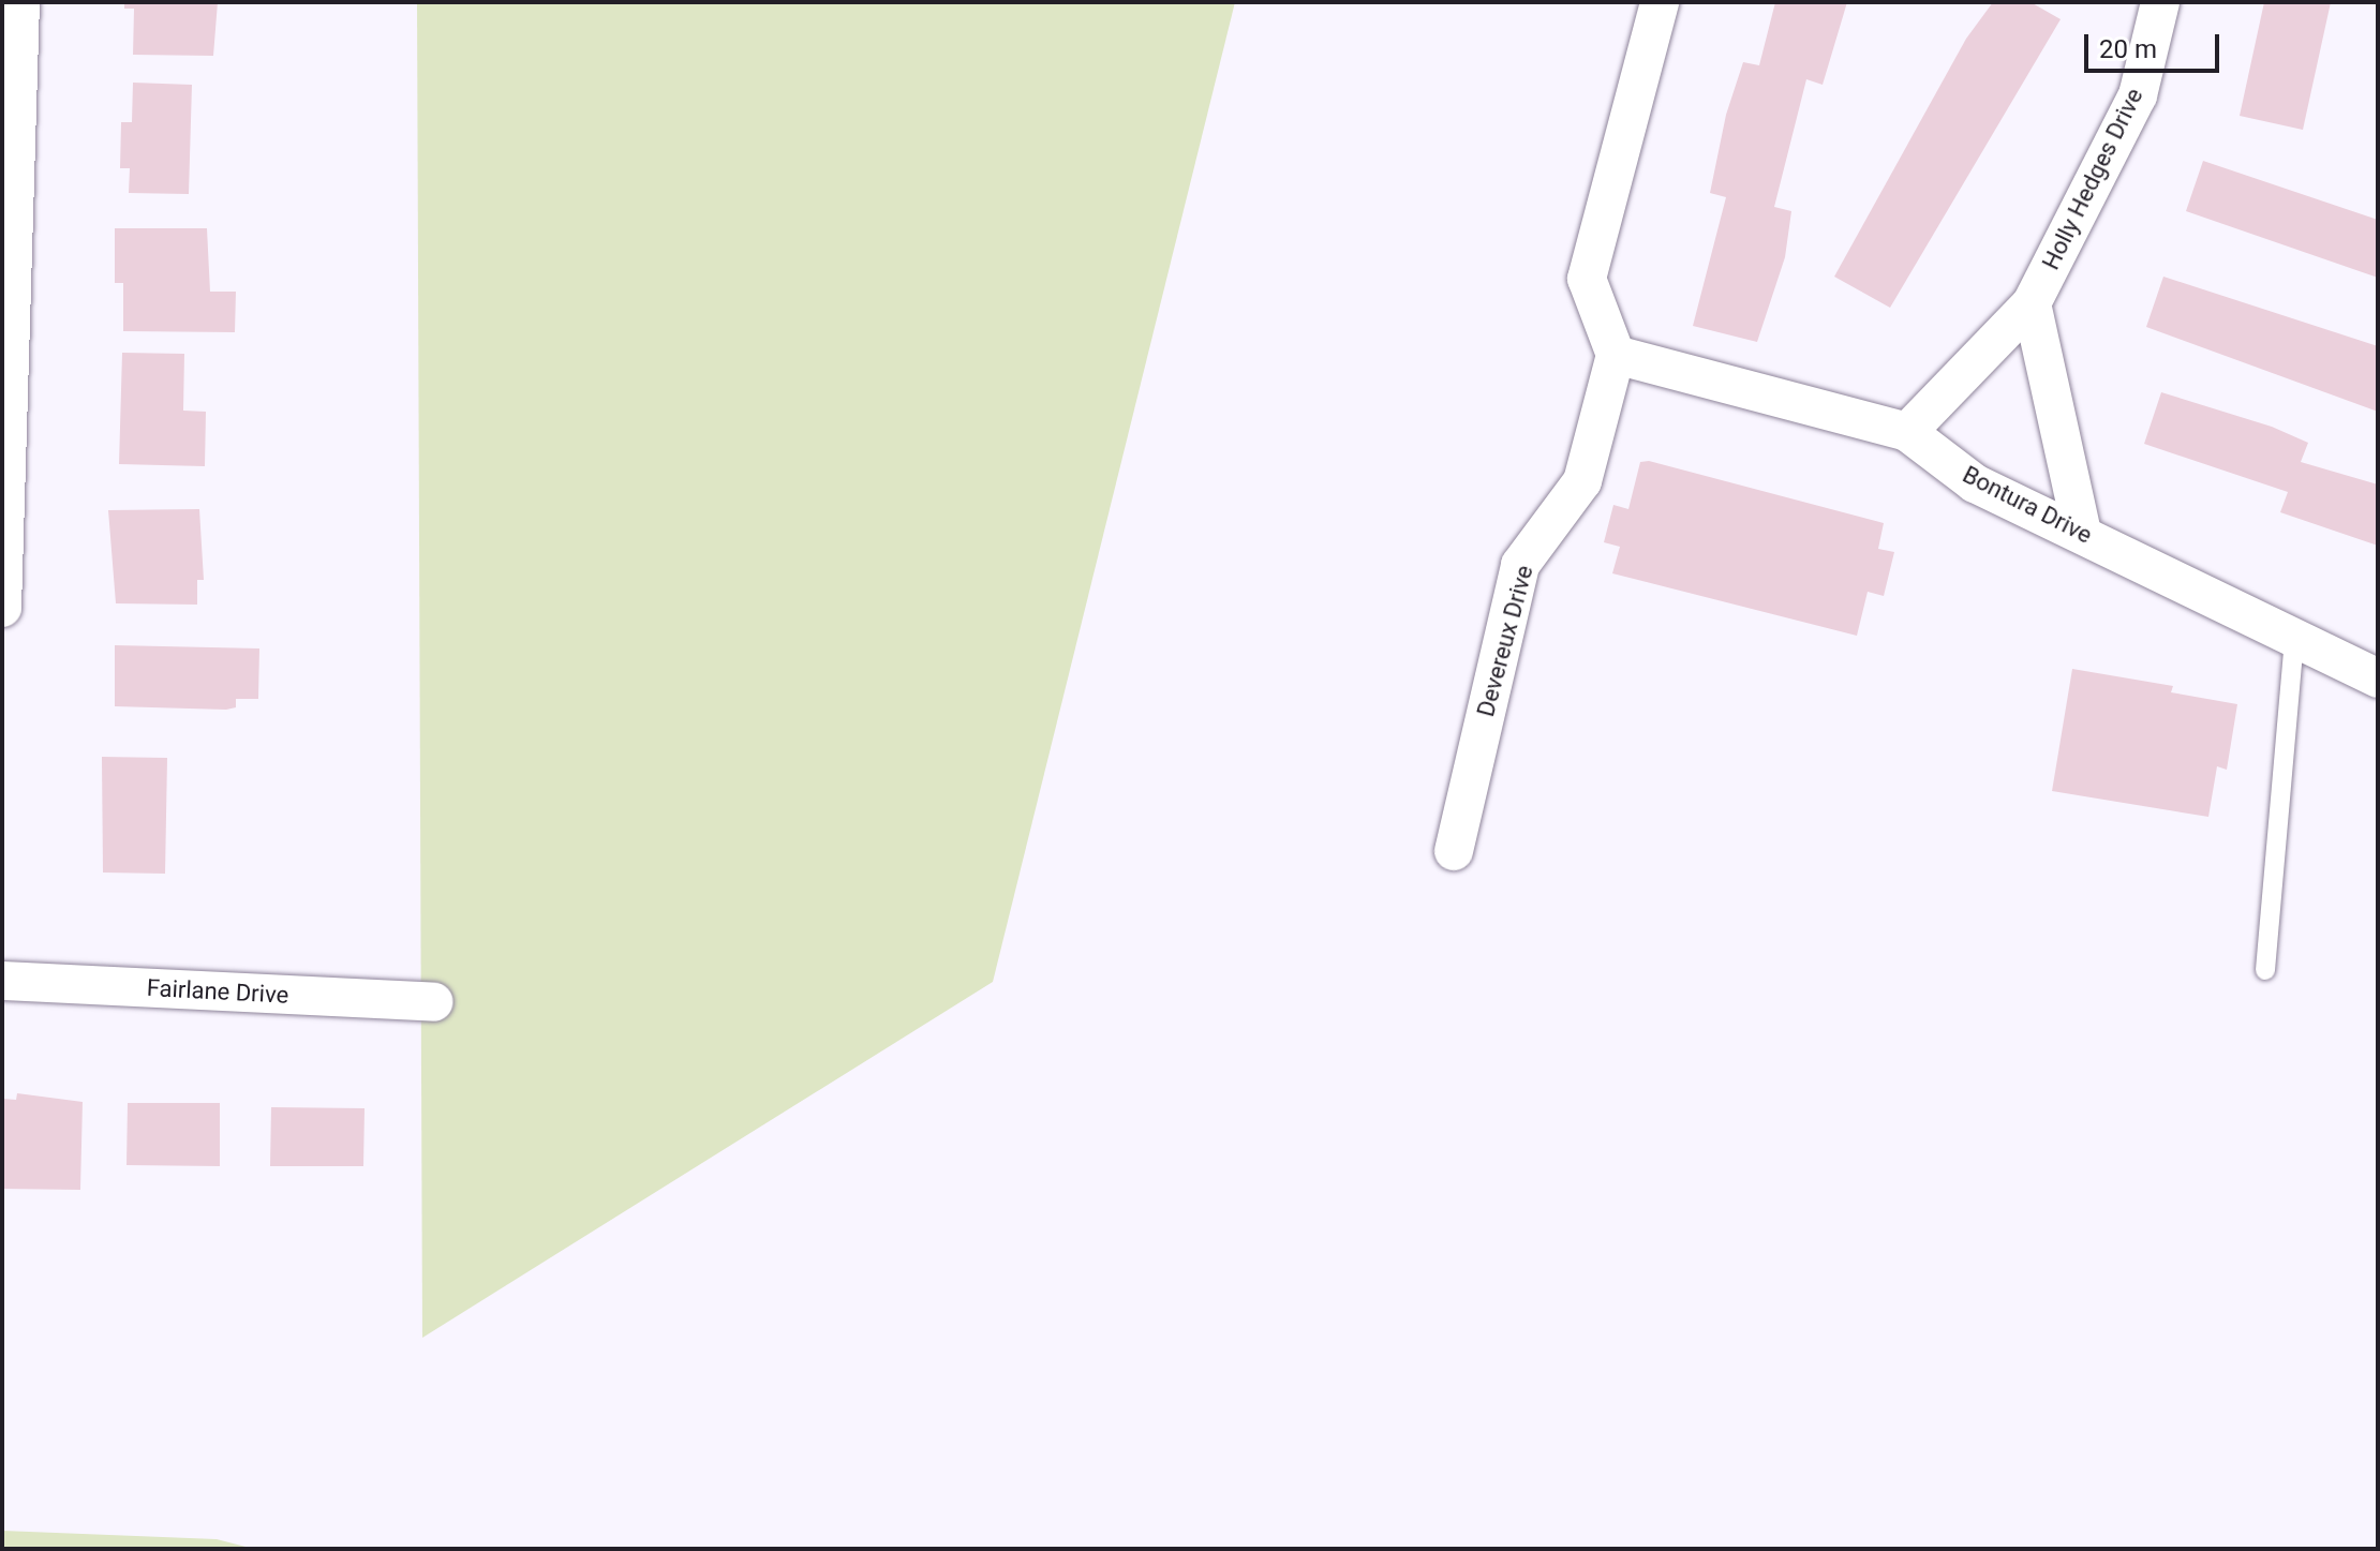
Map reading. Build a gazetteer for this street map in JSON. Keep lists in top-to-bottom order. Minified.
{"streets":{"street":["Holly Hedges Drive","Bontura Drive","Devereux Drive","Fairlane Drive"]},"crossings":[["Holly Hedges Drive","Bontura Drive"],["Bontura Drive","Devereux Drive"]],"scale_bar":"20 m"}
